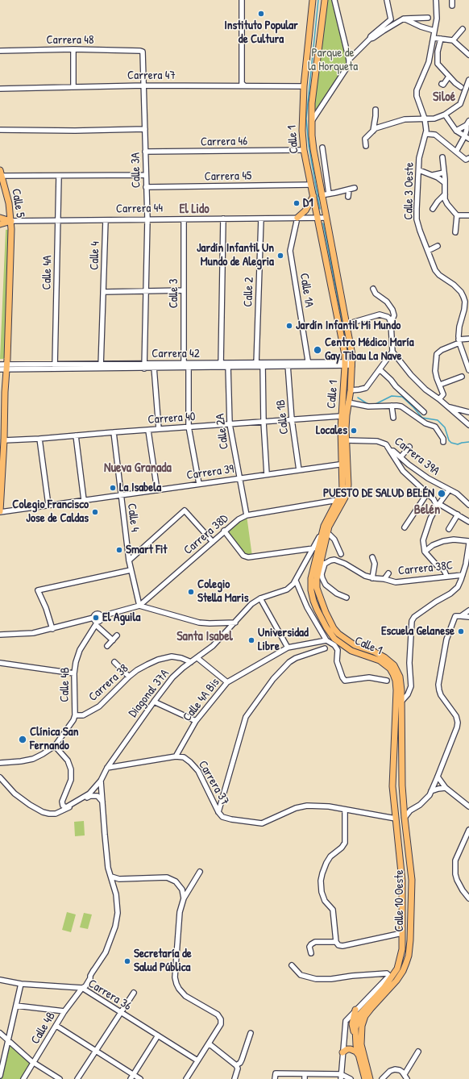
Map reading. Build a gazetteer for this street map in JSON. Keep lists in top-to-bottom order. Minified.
{"streets":{"main road":["Calle 1","Calle 5","Carrera 44","Calle 10 Oeste"],"street":["Carrera 48","Carrera 47","Carrera 46","Calle 3A","Carrera 45","Calle 3 Oeste","Calle 4","Calle 4A","Calle 1A","Calle 2","Calle 3","Carrera 42","Calle 1B","Carrera 40","Calle 2A","Carrera 39A","Carrera 39","Carrera 38D","Carrera 38C","Carrera 38","Calle 4B","Diagonal 37A","Calle 4A Bis","Carrera 37","Carrera 36"]},"crossings":[["Carrera 48","Calle 3A"],["Carrera 47","Calle 1"],["Carrera 47","Calle 3A"],["Calle 1","Carrera 46"],["Calle 1","Carrera 45"],["Calle 1","Carrera 44"],["Calle 1","Carrera 42"],["Calle 1","Carrera 40"],["Calle 1","Carrera 39A"],["Calle 1","Carrera 39"],["Calle 1","Carrera 38D"],["Calle 1","Carrera 38C"],["Calle 1","Diagonal 37A"],["Calle 1","Calle 10 Oeste"],["Carrera 46","Calle 3A"],["Calle 3A","Carrera 45"],["Calle 3A","Carrera 44"],["Calle 3A","Carrera 42"],["Calle 5","Carrera 44"],["Calle 5","Carrera 42"],["Calle 5","Carrera 40"],["Calle 5","Carrera 39"],["Carrera 44","Calle 4"],["Carrera 44","Calle 4A"],["Carrera 44","Calle 1A"],["Carrera 44","Calle 2"],["Carrera 44","Calle 3"],["Calle 4","Carrera 42"],["Calle 4","Carrera 40"],["Calle 4","Carrera 39"],["Calle 4","Carrera 38D"],["Calle 4A","Carrera 42"],["Calle 1A","Carrera 42"],["Calle 2","Carrera 42"],["Calle 3","Carrera 42"],["Calle 3","Carrera 40"],["Calle 3","Carrera 39"],["Carrera 42","Calle 1B"],["Carrera 42","Calle 2A"],["Calle 1B","Carrera 40"],["Calle 1B","Carrera 39"],["Carrera 40","Calle 2A"],["Calle 2A","Carrera 39"],["Calle 2A","Carrera 38D"],["Carrera 38D","Calle 4B"],["Carrera 38","Calle 4B"],["Carrera 38","Diagonal 37A"],["Calle 4B","Diagonal 37A"],["Calle 4B","Carrera 36"],["Calle 4A Bis","Carrera 37"],["Carrera 37","Calle 10 Oeste"]],"districts":["Siloé","El Lido","Nueva Granada","Belén","Santa Isabel"],"parks":["Parque de la Horqueta"],"places":["Instituto Popular de Cultura","D1","Jardín Infantil Un Mundo de Alegria","Jardín Infantil Mi Mundo","Centro Médico María Gay Tibau La Nave","Locales","La Isabela","PUESTO DE SALUD BELÉN","Colegio Francisco Jose de Caldas","Smart Fit","Colegio Stella Maris","El Aguila","Escuela Gelanese","Universidad Libre","Clínica San Fernando","Secretaría de Salud Pública"]}
